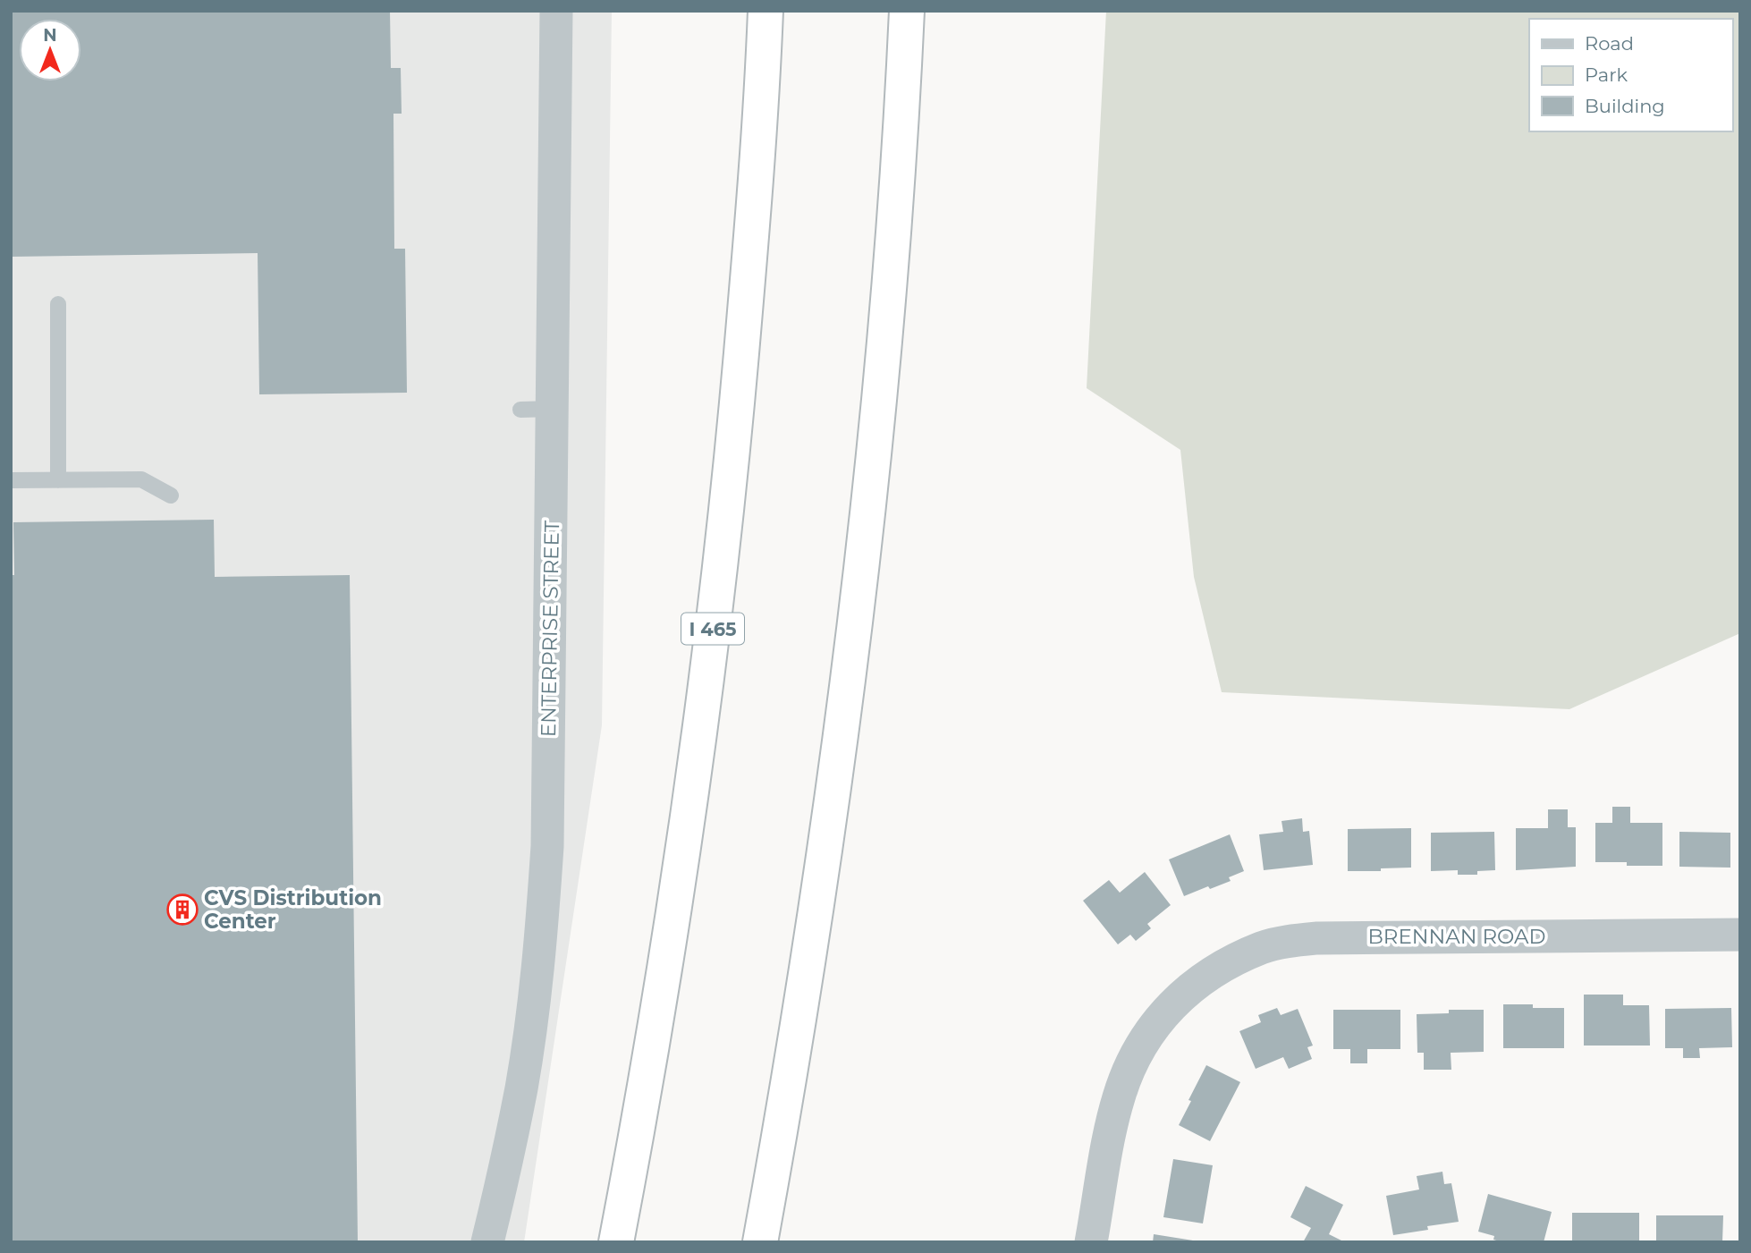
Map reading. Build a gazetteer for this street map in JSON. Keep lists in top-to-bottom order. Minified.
{"streets":{"highway":["I 465"],"street":["ENTERPRISE STREET","BRENNAN ROAD"]},"places":{"building":["CVS Distribution Center"]},"legend":["Road","Park","Building"],"north":"top"}
